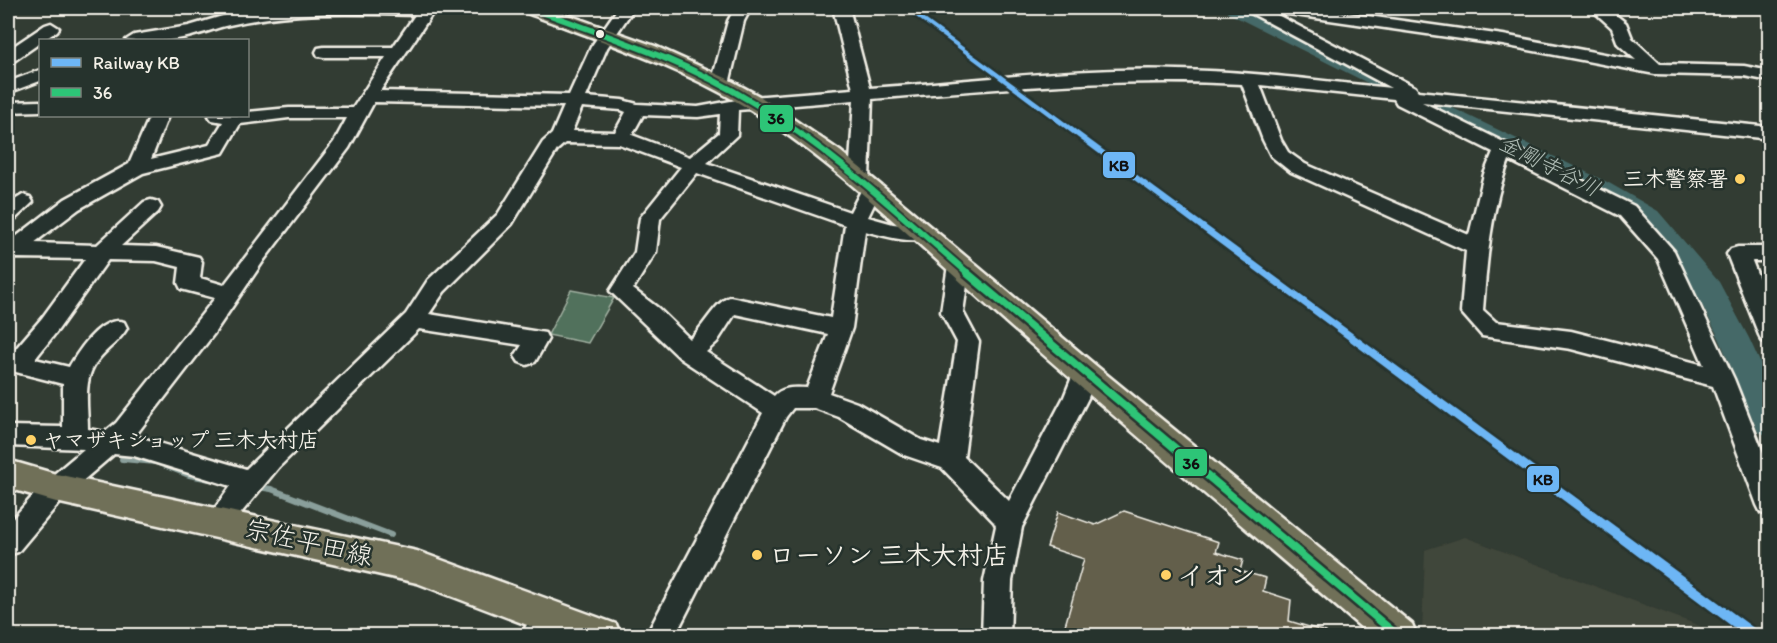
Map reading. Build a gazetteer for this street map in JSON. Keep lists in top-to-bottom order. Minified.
{"streets":{"main road":["宗佐平田線"]},"water":["金剛寺谷川"],"places":["三木警察署","ヤマザキショップ 三木大村店","ローソン 三木大村店","イオン"],"lines":["rail line KB","transit line 36"],"legend":["Railway KB","36"]}
